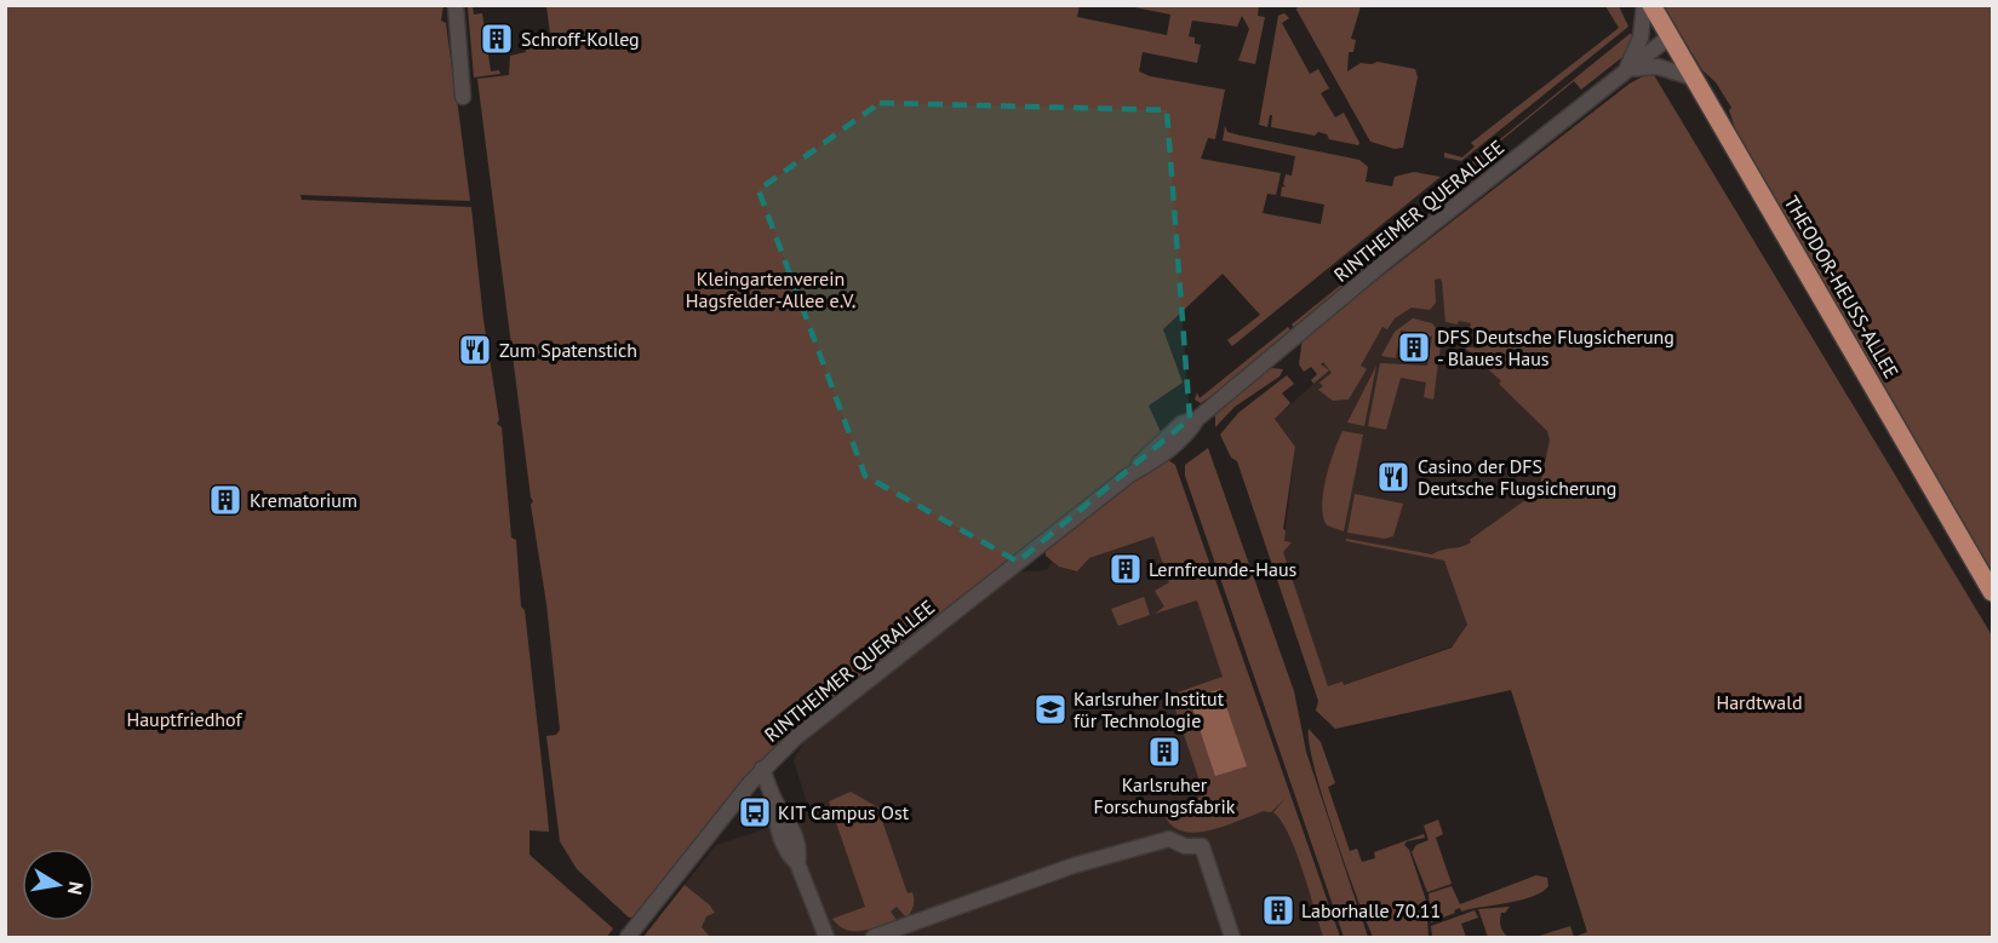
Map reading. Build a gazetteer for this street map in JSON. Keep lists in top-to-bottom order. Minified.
{"streets":{"main road":["THEODOR-HEUSS-ALLEE"],"street":["RINTHEIMER QUERALLEE"]},"crossings":[["RINTHEIMER QUERALLEE","THEODOR-HEUSS-ALLEE"]],"parks":["Kleingartenverein Hagsfelder-Allee e.V.","Hardtwald","Hauptfriedhof"],"places":{"building":["Schroff-Kolleg","DFS Deutsche Flugsicherung - Blaues Haus","Krematorium","Lernfreunde-Haus","Karlsruher Forschungsfabrik","Laborhalle 70.11"],"restaurant":["Zum Spatenstich","Casino der DFS Deutsche Flugsicherung"],"school or university":["Karlsruher Institut für Technologie"],"bus stop":["KIT Campus Ost"]},"north":"right"}
